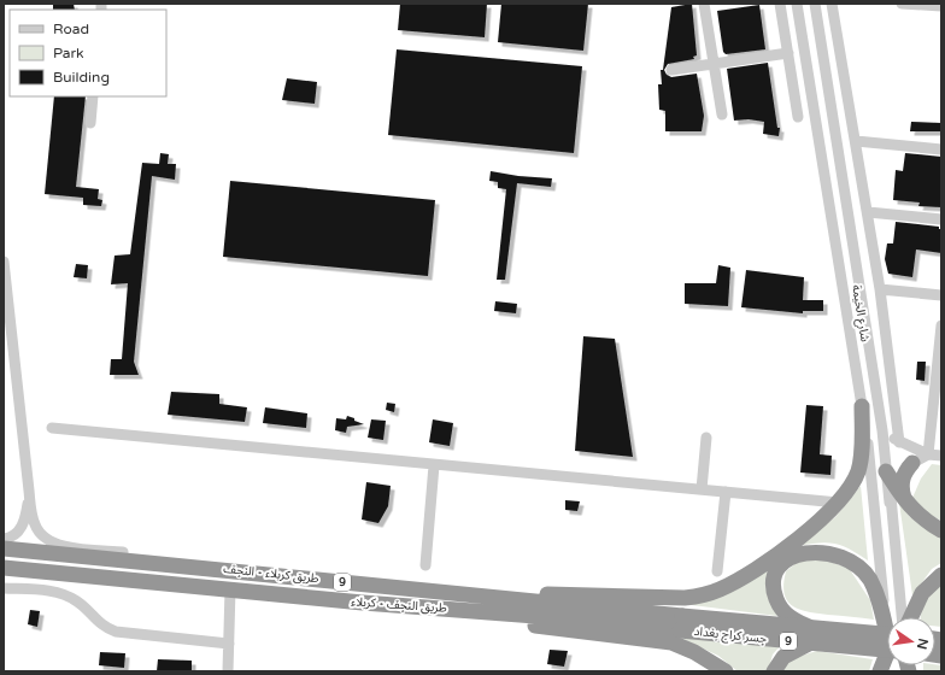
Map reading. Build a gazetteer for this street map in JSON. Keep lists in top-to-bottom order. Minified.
{"streets":{"highway":["طريق کربلاء - النجف","9","طريق النجف - کربلاء","جسر كراج بغداد"],"street":["شارع الخيمة"]},"crossings":[["طريق کربلاء - النجف","9"],["طريق کربلاء - النجف","طريق النجف - کربلاء"],["طريق کربلاء - النجف","جسر كراج بغداد"],["9","طريق النجف - کربلاء"],["9","جسر كراج بغداد"],["طريق النجف - کربلاء","جسر كراج بغداد"]],"legend":["Road","Park","Building"],"north":"right"}
